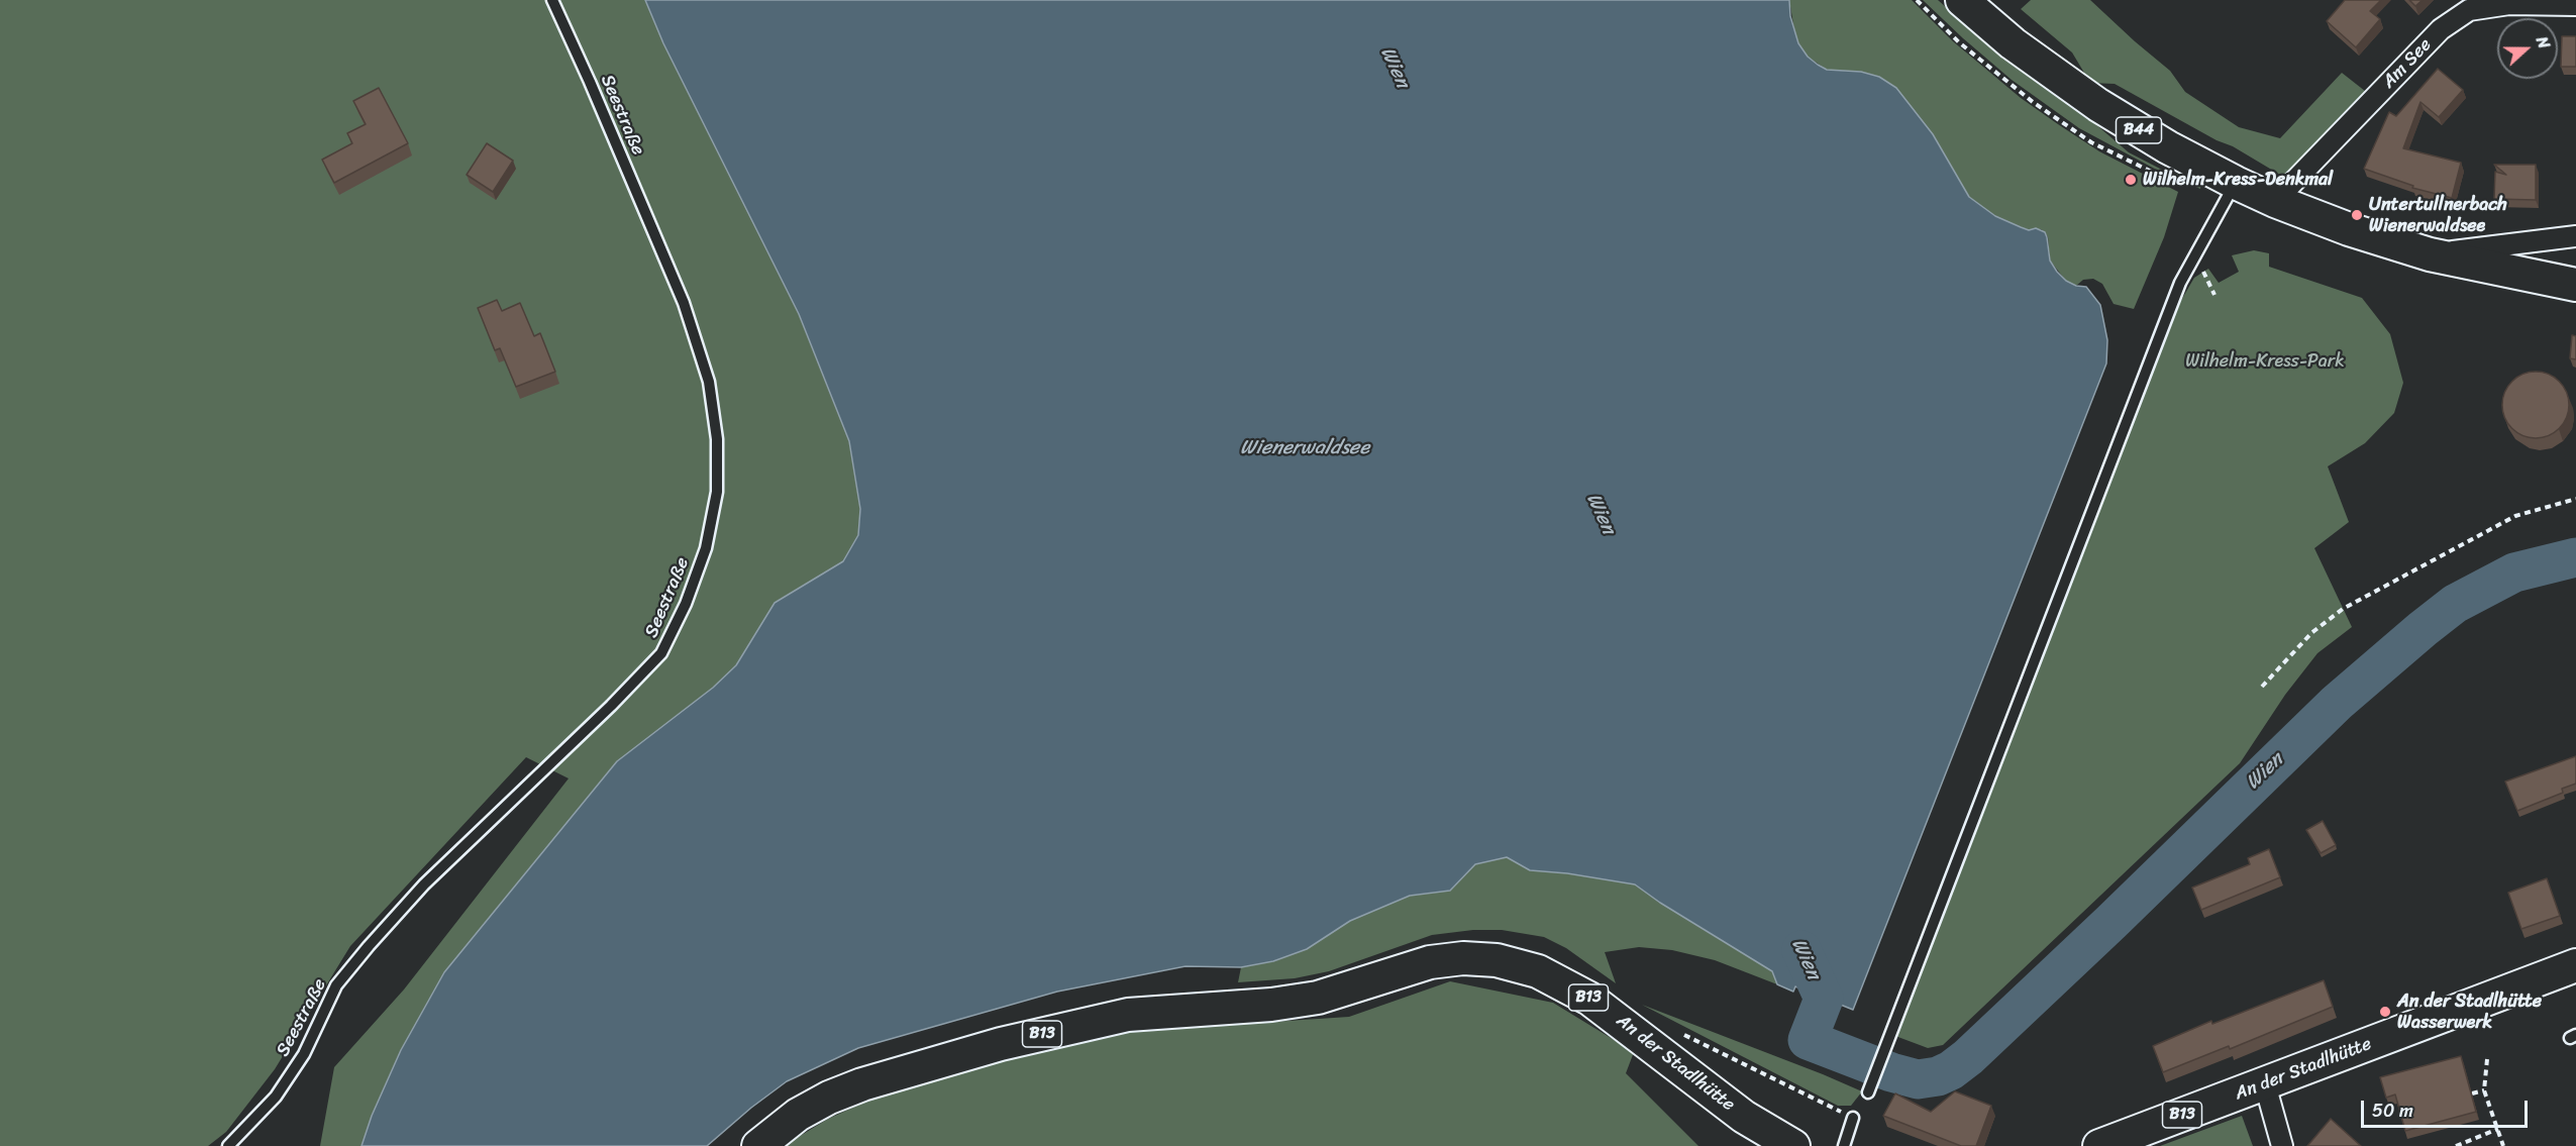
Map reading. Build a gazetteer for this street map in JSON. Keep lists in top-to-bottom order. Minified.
{"streets":{"main road":["B44","B13","An der Stadlhütte"],"street":["Am See"],"lane":["Seestraße"]},"crossings":[["Am See","B44"]],"water":["Wien","Wienerwaldsee"],"parks":["Wilhelm-Kress-Park"],"places":["Wilhelm-Kress-Denkmal","Untertullnerbach Wienerwaldsee","An der Stadlhütte Wasserwerk"],"scale_bar":"50 m","north":"right"}
